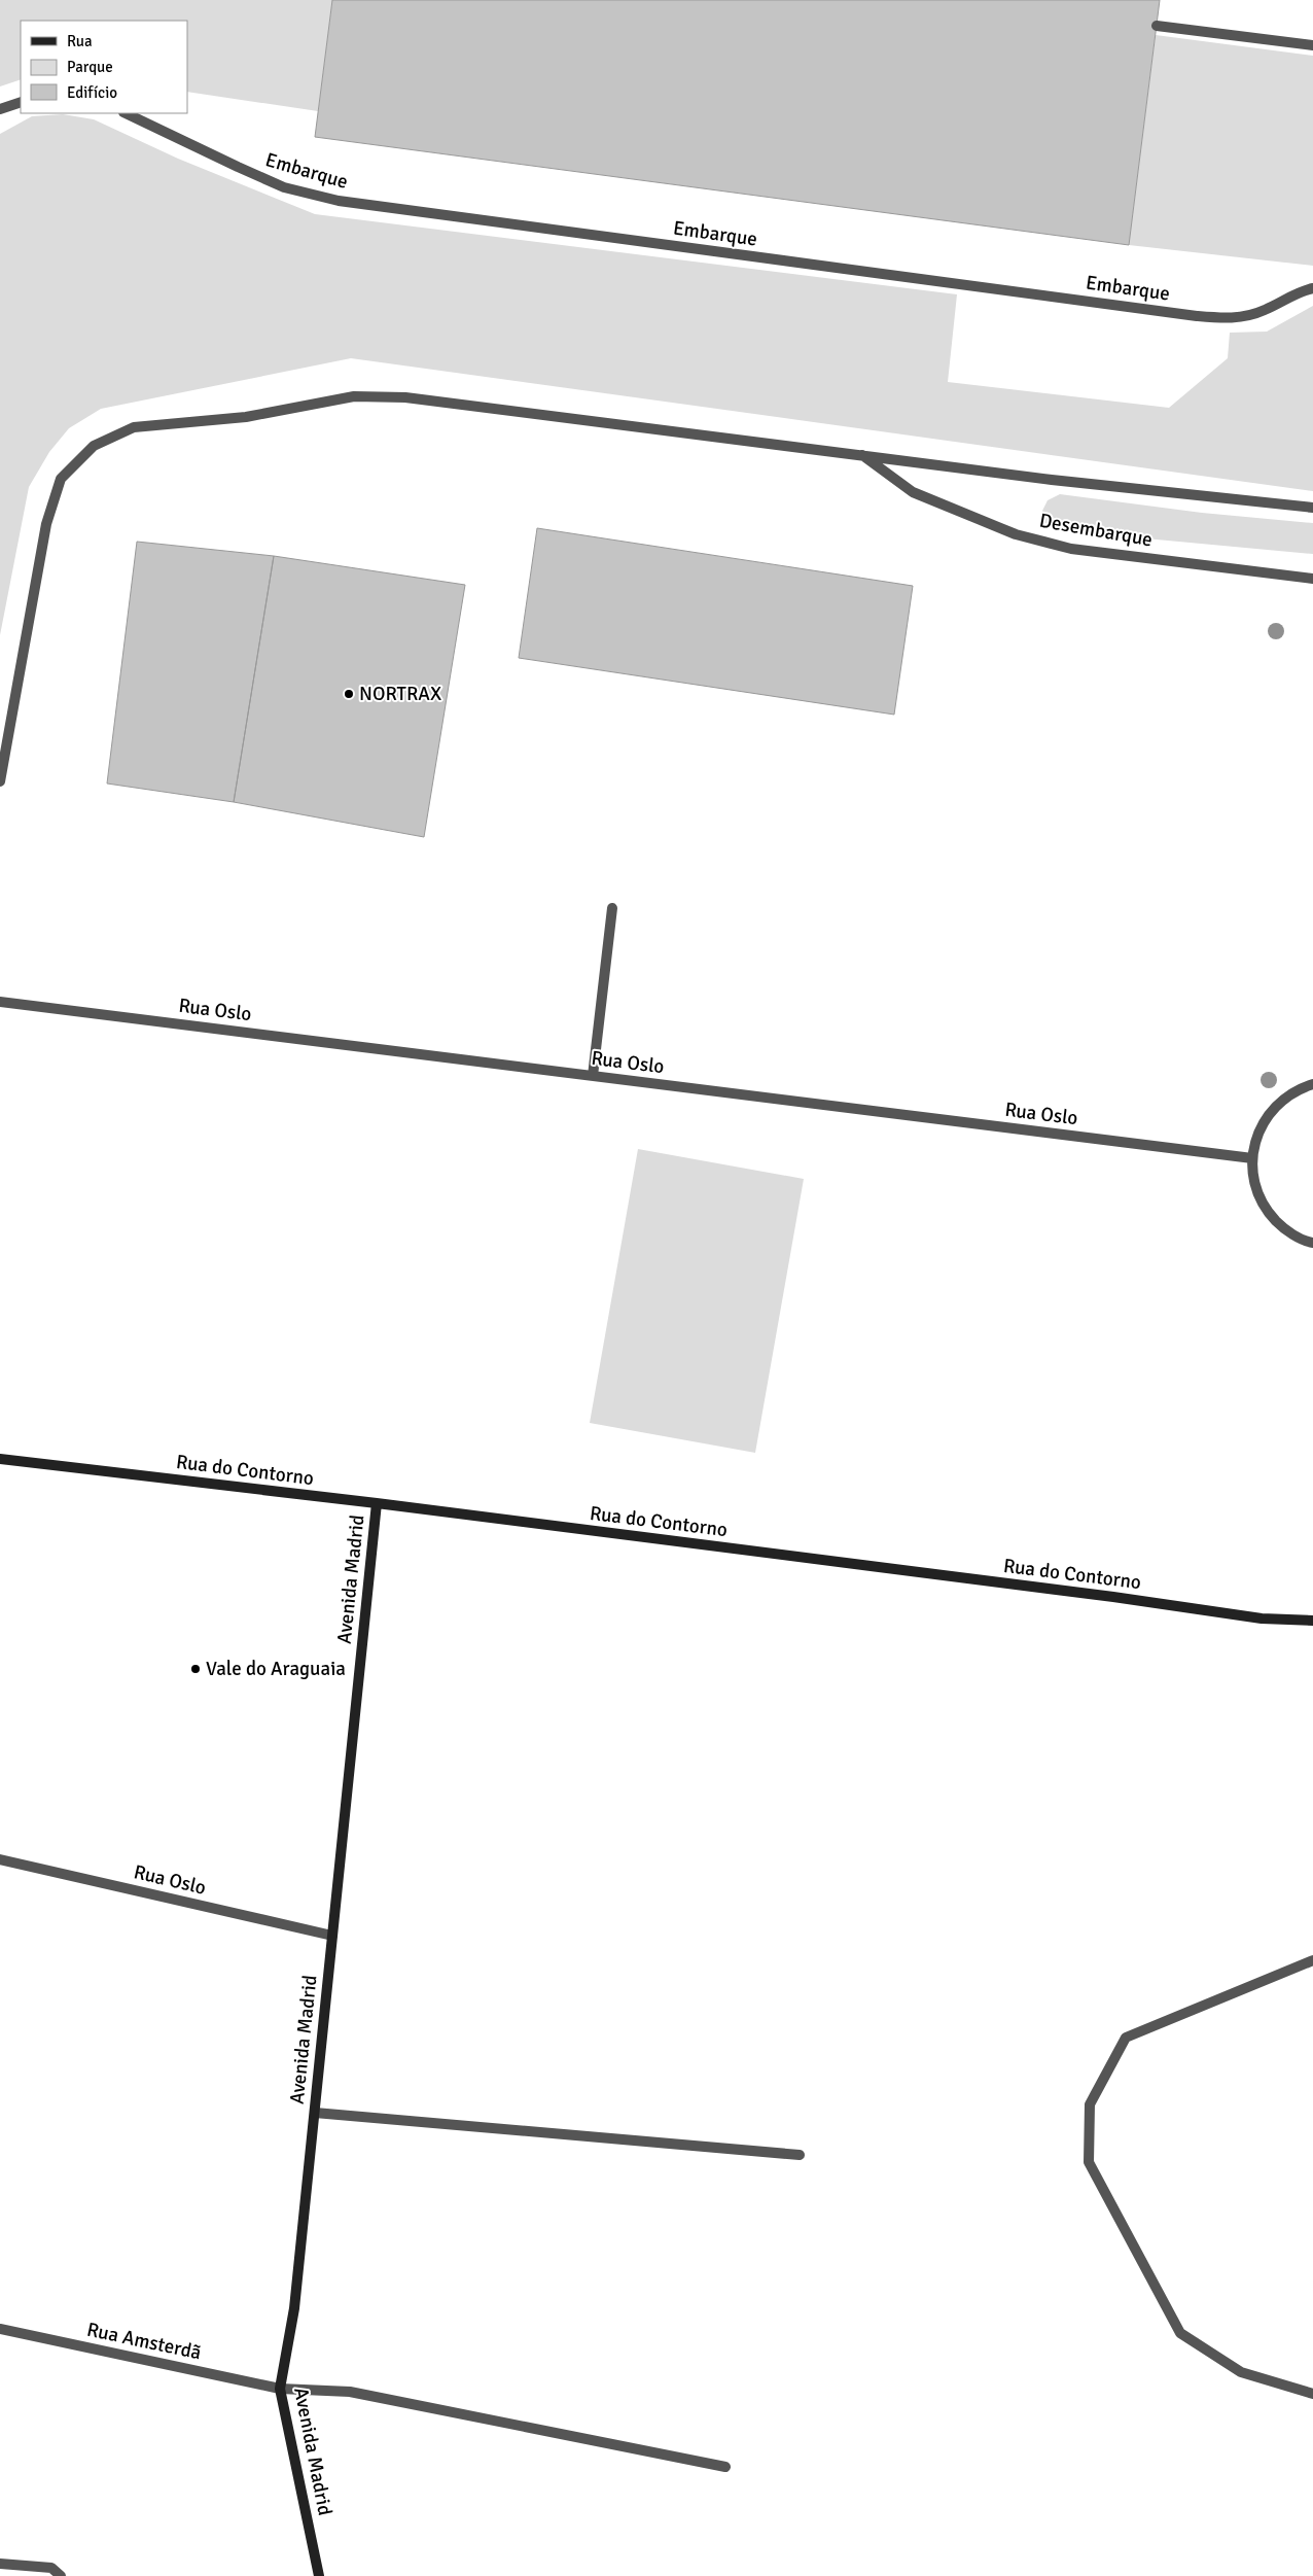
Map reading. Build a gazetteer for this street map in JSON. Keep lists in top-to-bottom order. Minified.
{"streets":{"street":["Embarque","Desembarque","Rua Oslo","Rua do Contorno","Avenida Madrid","Rua Amsterdã"]},"crossings":[["Rua Oslo","Avenida Madrid"],["Rua do Contorno","Avenida Madrid"],["Avenida Madrid","Rua Amsterdã"]],"places":["NORTRAX","Vale do Araguaia"],"legend":["Rua","Parque","Edifício"]}
